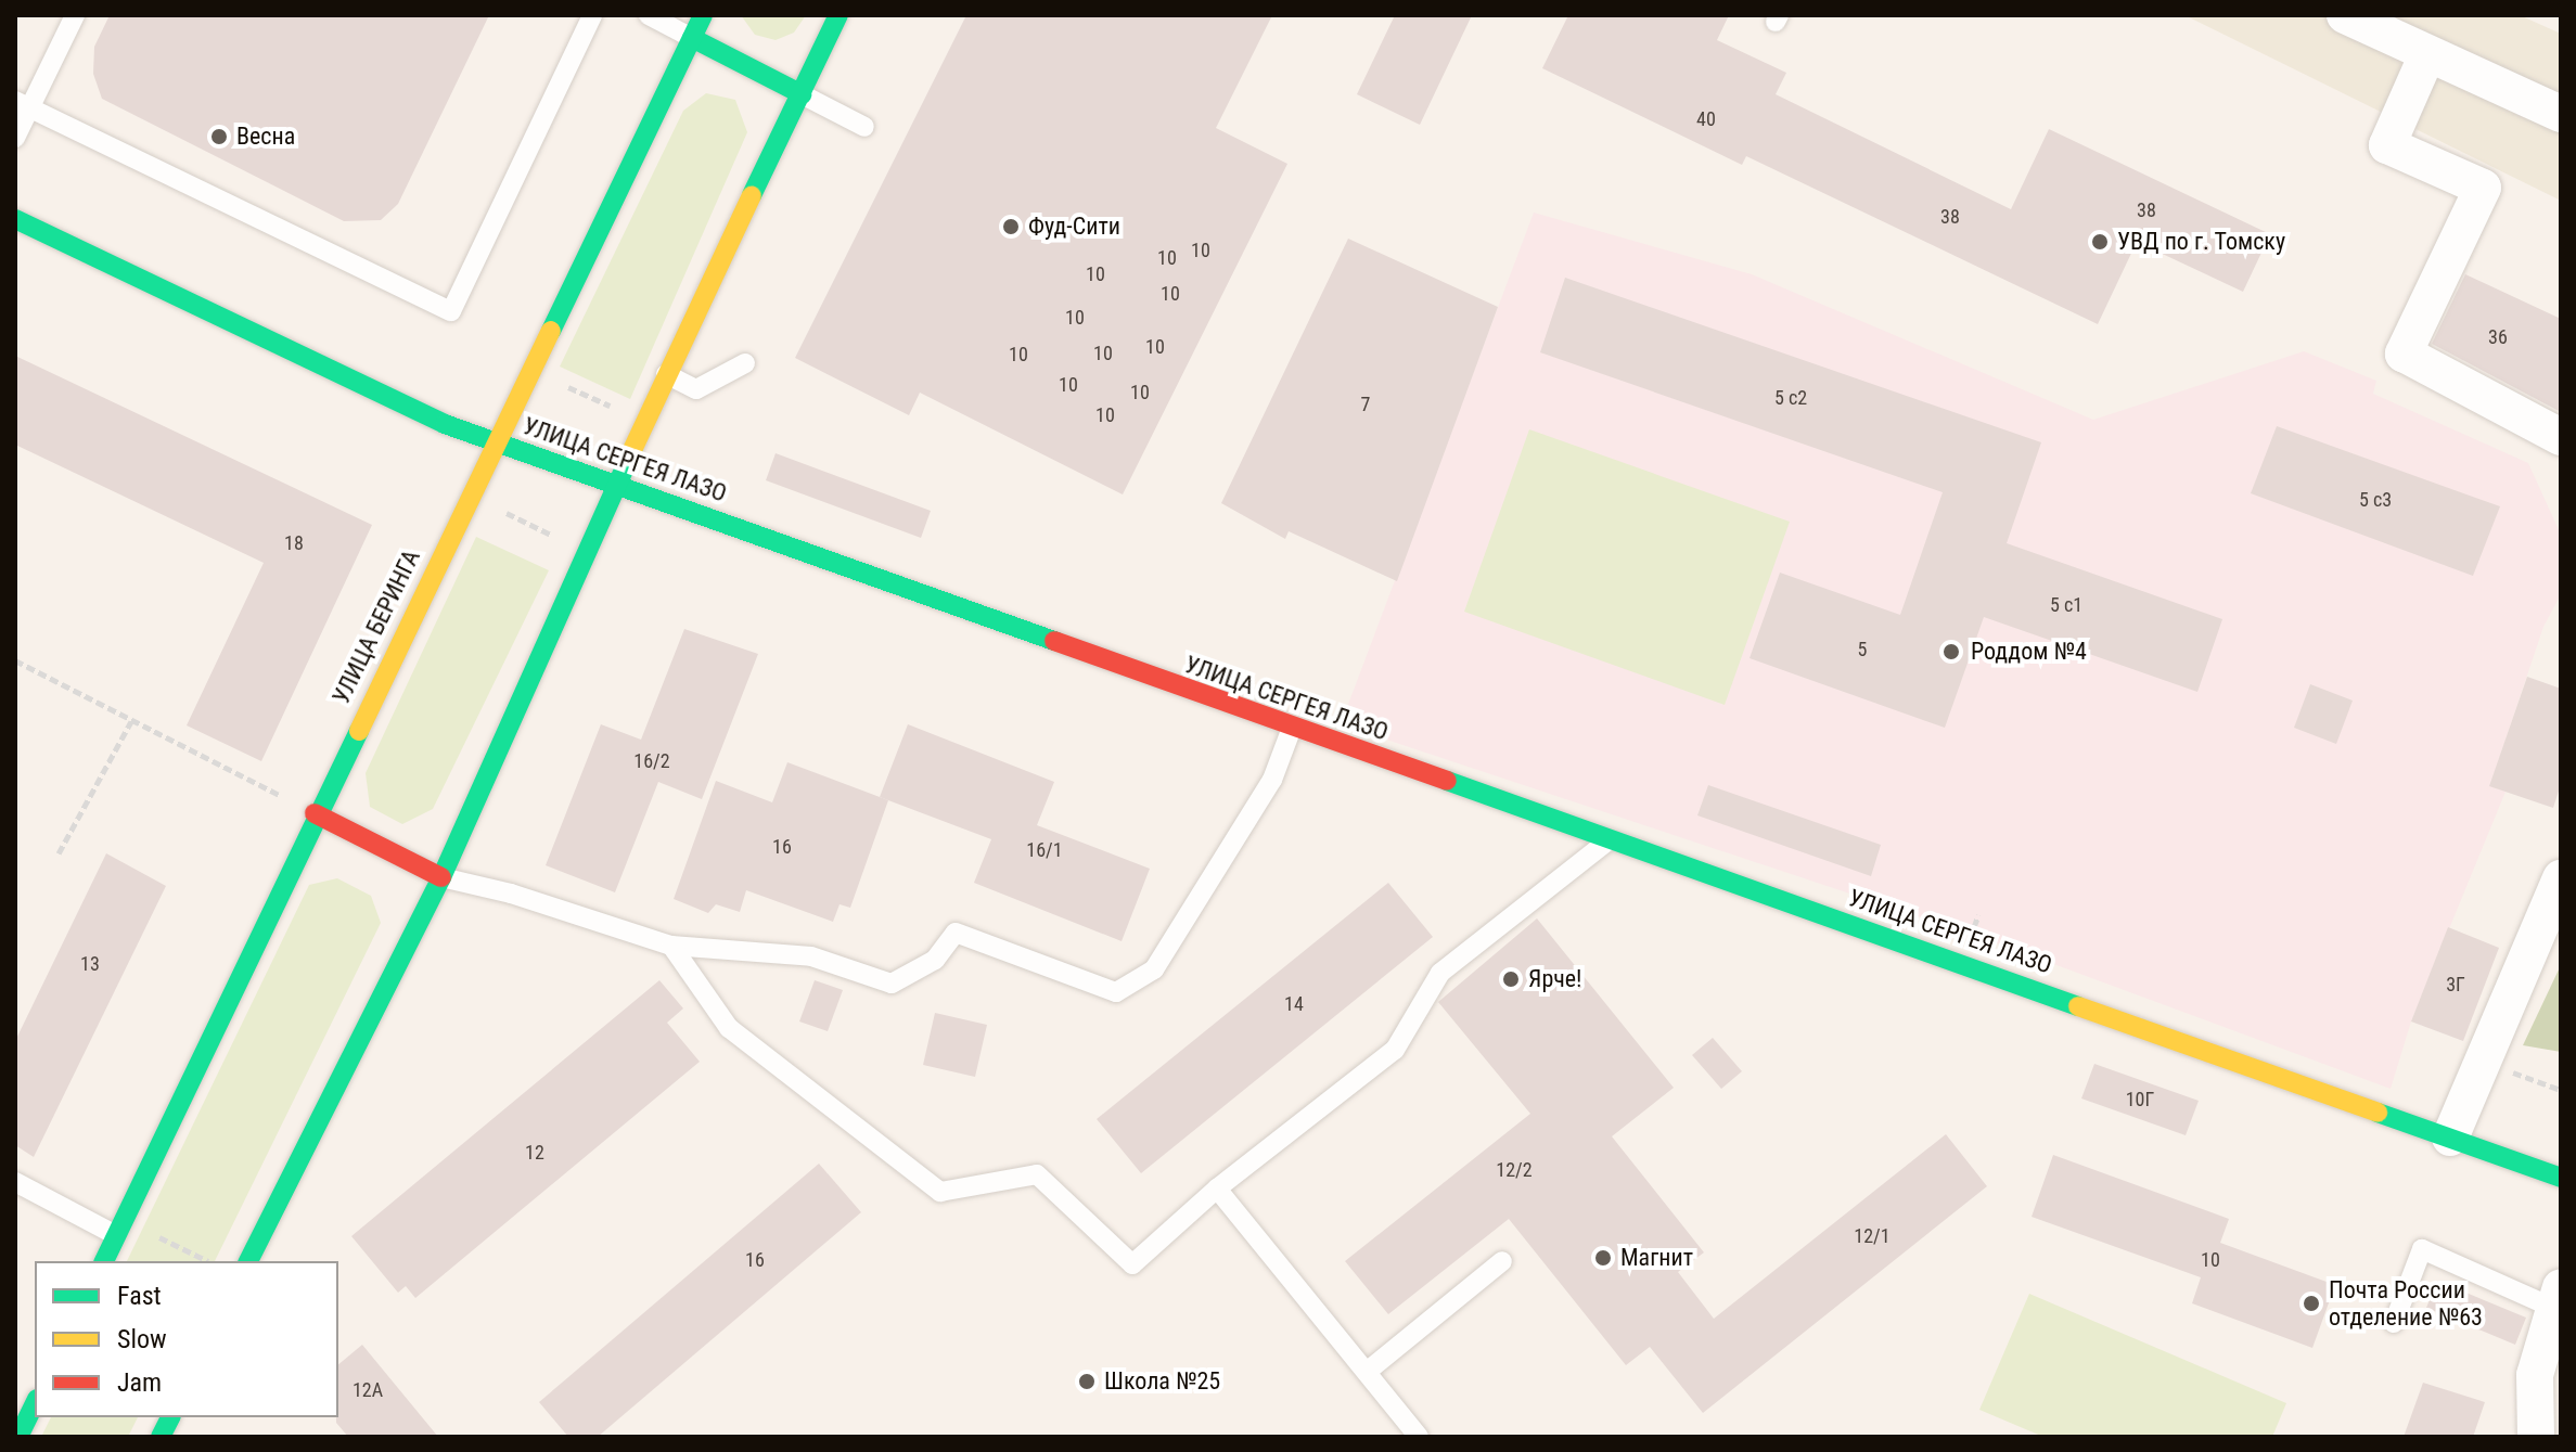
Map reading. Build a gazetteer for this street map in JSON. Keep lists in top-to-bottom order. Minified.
{"streets":{"street":["УЛИЦА СЕРГЕЯ ЛАЗО","УЛИЦА БЕРИНГА"]},"crossings":[["УЛИЦА СЕРГЕЯ ЛАЗО","УЛИЦА БЕРИНГА"]],"places":["Весна","Фуд-Сити","УВД по г. Томску","Роддом №4","Ярче!","Магнит","Почта России отделение №63","Школа №25"],"house_numbers":["40","38","38","10","10","10","10","10","36","10","10","10","10","10","5 с2","7","10","5 с3","18","5 с1","5","16/2","16","16/1","13","3Г","14","10Г","12","12/2","12/1","16","10","12А"],"legend":["Fast","Slow","Jam"]}
